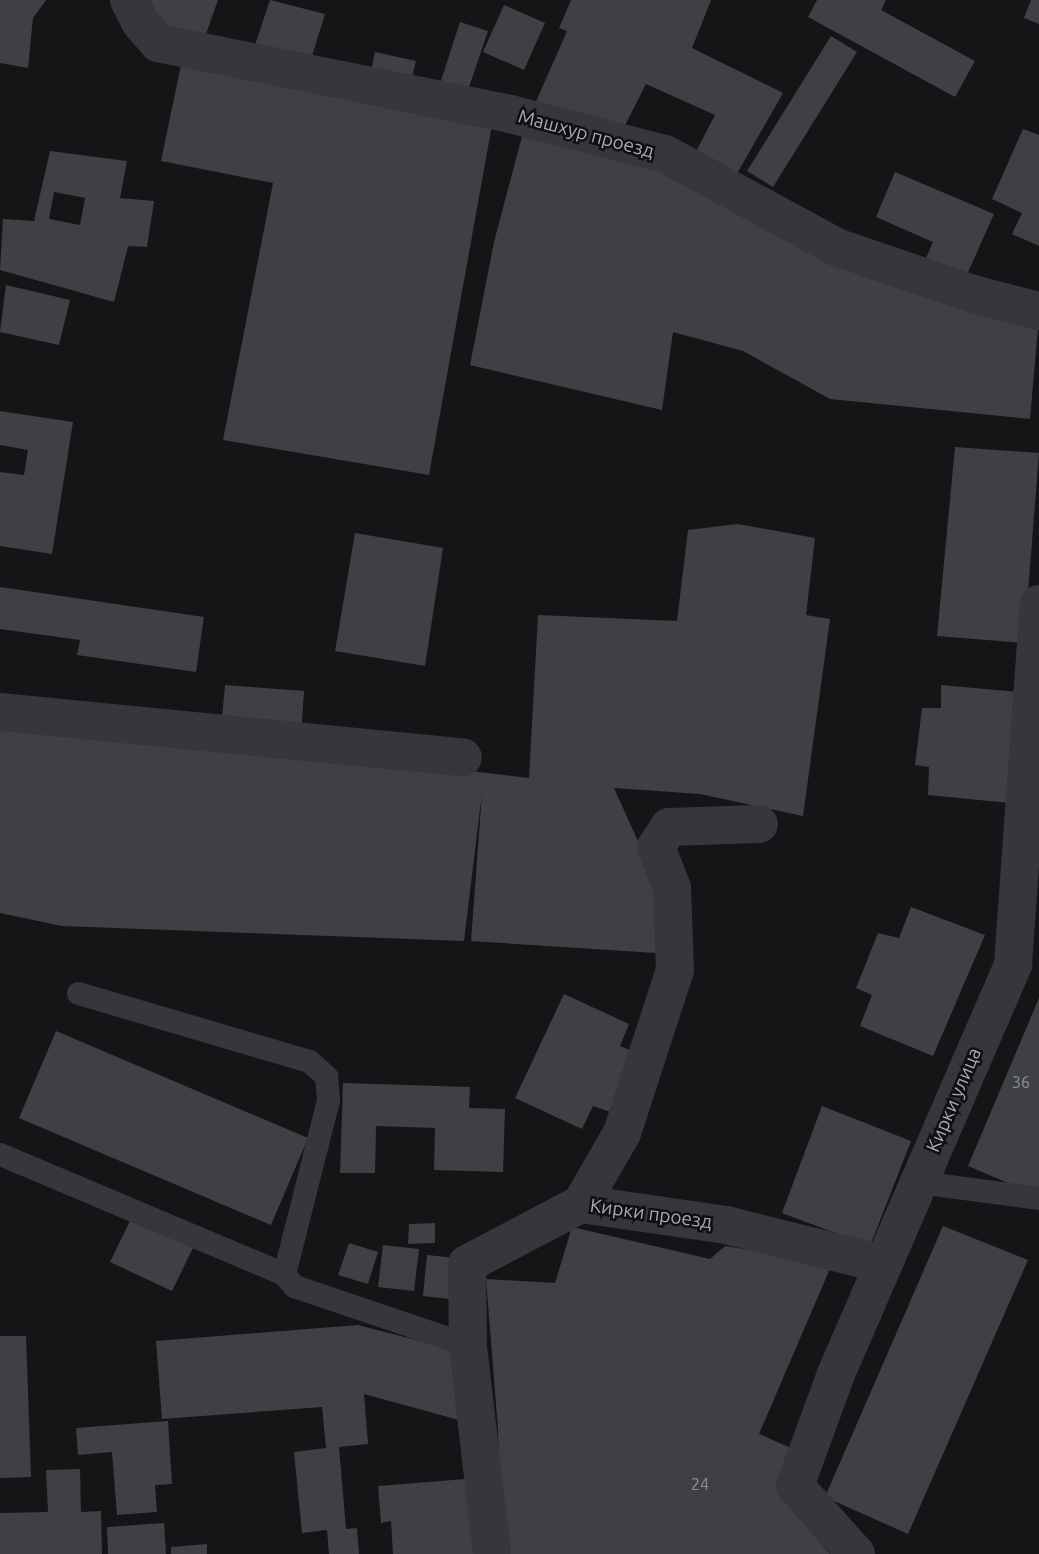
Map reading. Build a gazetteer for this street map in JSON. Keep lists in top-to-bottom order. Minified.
{"streets":{"street":["Машхур проезд","Кирки улица","Кирки проезд"]},"crossings":[["Кирки улица","Кирки проезд"]],"house_numbers":["36","24"]}
